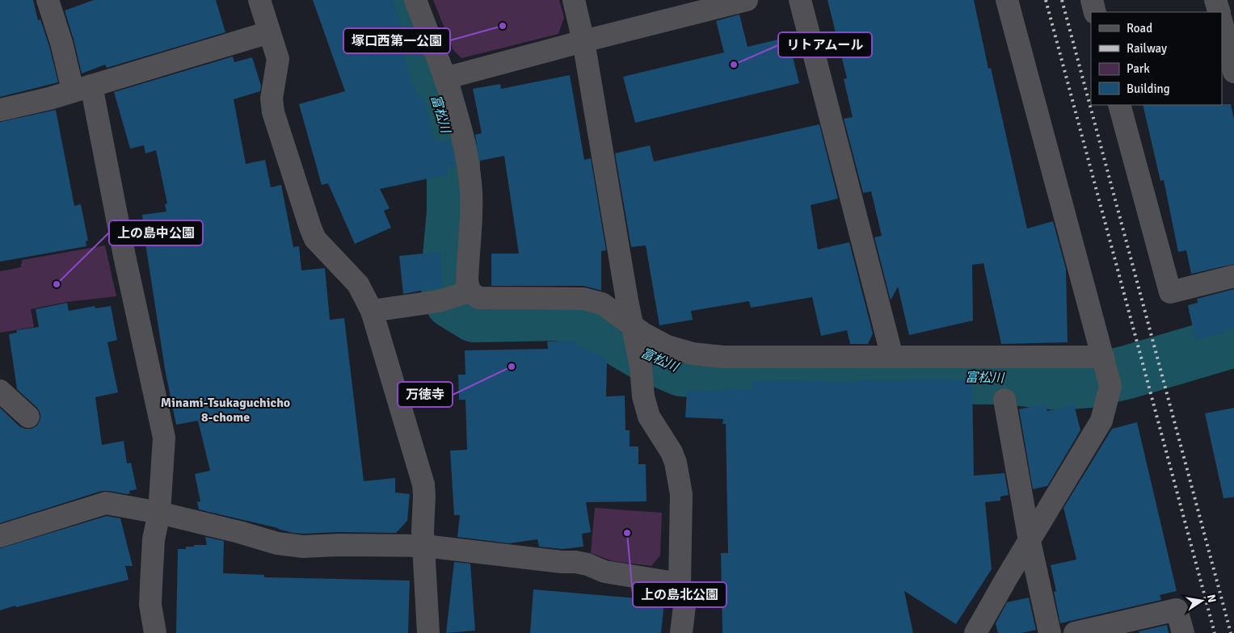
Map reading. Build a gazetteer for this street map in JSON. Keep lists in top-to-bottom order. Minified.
{"districts":["Minami-Tsukaguchicho 8-chome"],"water":["富松川"],"places":["塚口西第一公園","リトアムール","上の島中公園","万徳寺","上の島北公園"],"legend":["Road","Railway","Park","Building"],"north":"right"}
